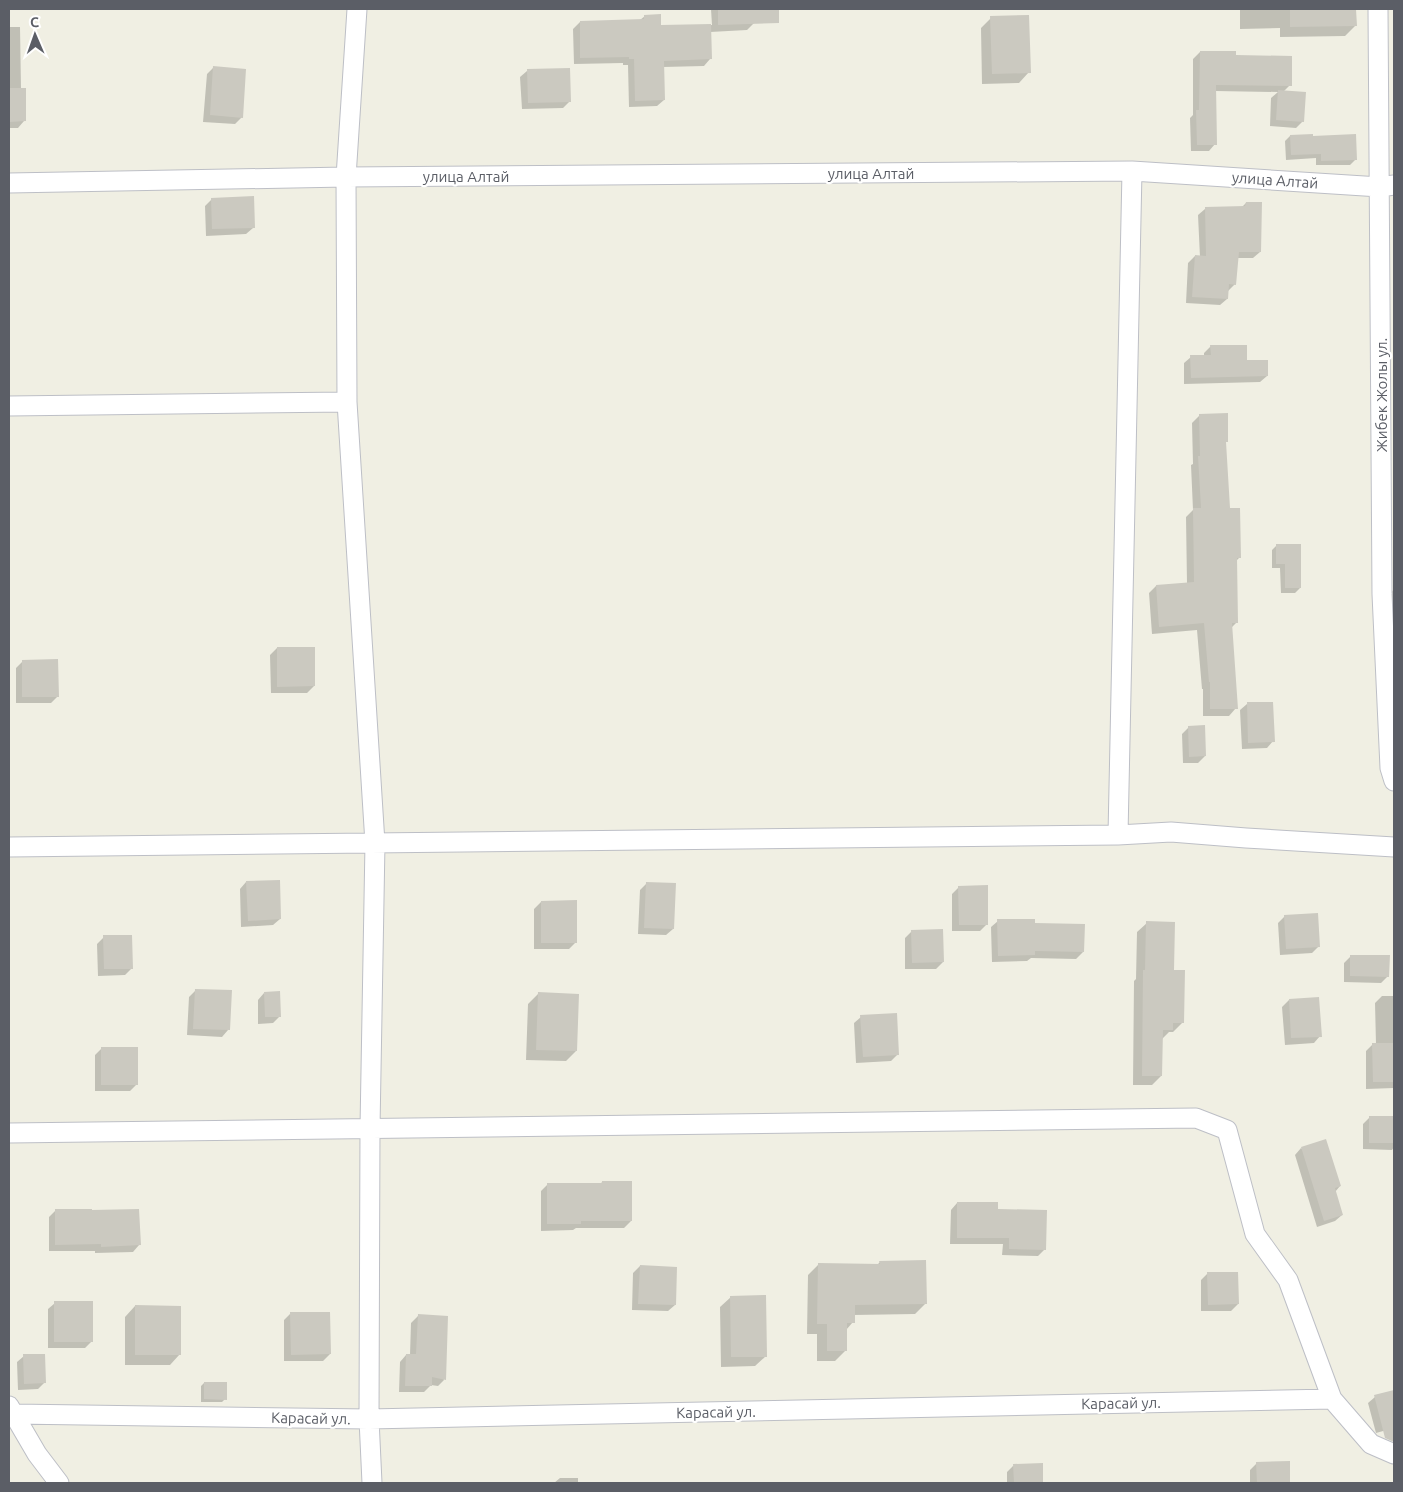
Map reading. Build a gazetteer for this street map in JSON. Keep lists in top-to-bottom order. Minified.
{"streets":{"street":["улица Алтай","Жибек Жолы ул.","Карасай ул."]},"crossings":[["улица Алтай","Жибек Жолы ул."]],"north":"top"}
